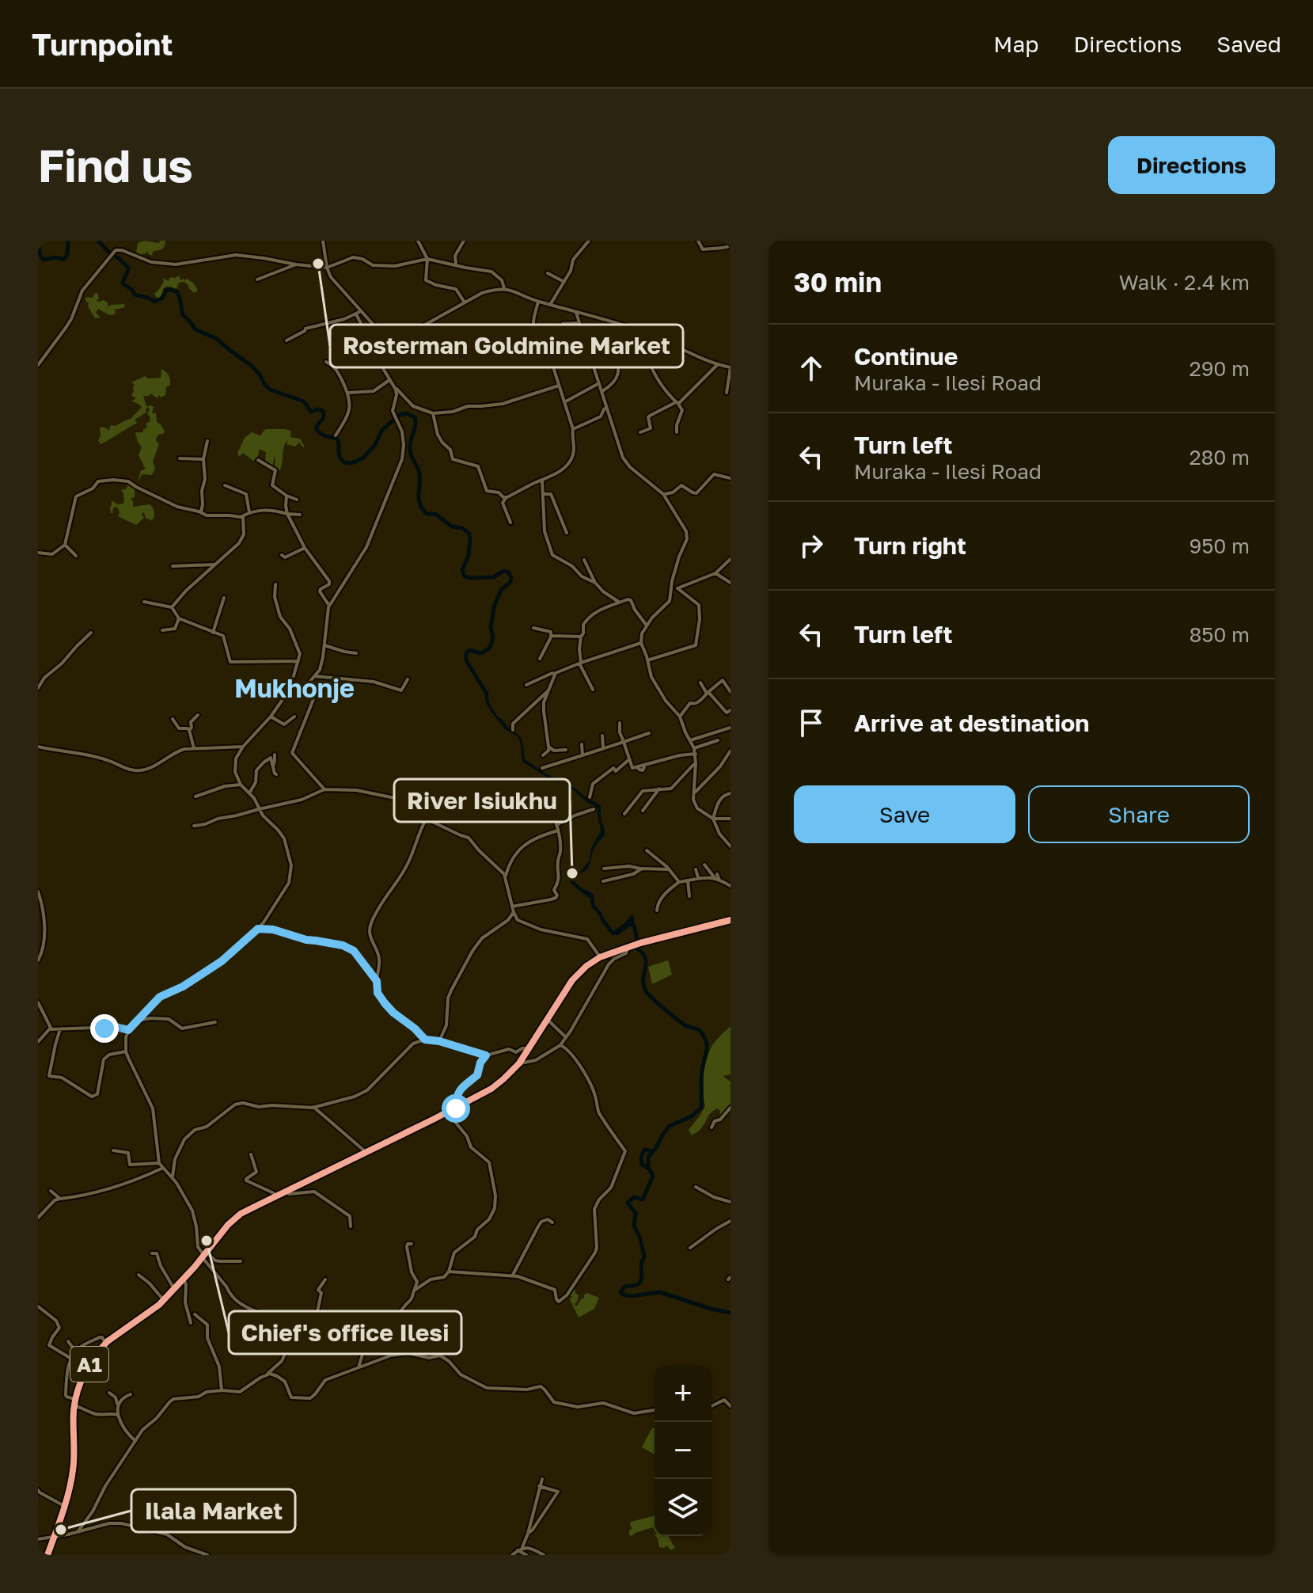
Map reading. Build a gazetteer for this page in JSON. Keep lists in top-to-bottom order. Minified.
{"streets":{"highway":["A1"]},"districts":["Mukhonje"],"places":["Rosterman Goldmine Market","River Isiukhu","Chief's office Ilesi","Ilala Market"],"page":{"header":"Turnpoint","nav":["Map","Directions","Saved"],"buttons":["Directions",["Save","Share"]],"title":"Find us","heading":["30 min","Walk · 2.4 km"],"list":[["Continue","Muraka - Ilesi Road","290 m"],["Turn left","Muraka - Ilesi Road","280 m"],["Turn right","950 m"],["Turn left","850 m"],"Arrive at destination"],"map_buttons":["+","−"]}}
